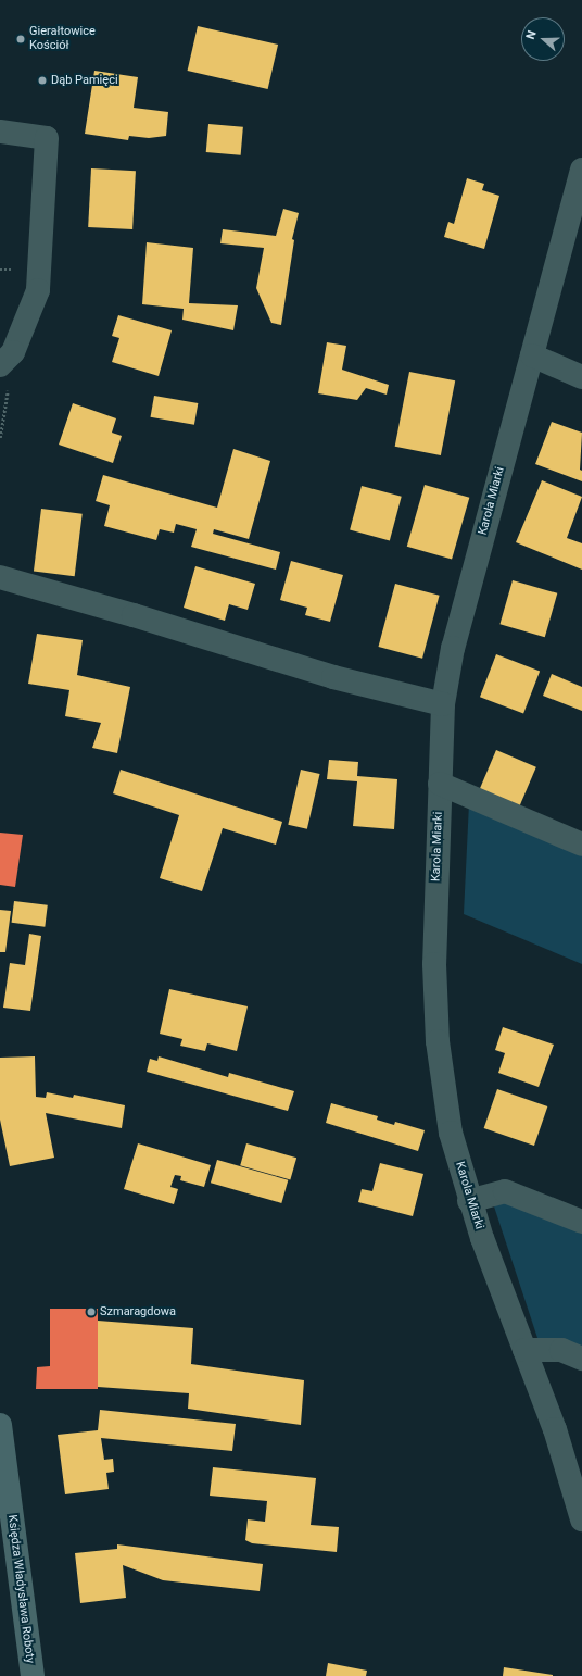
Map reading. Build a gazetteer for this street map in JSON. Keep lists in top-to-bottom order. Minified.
{"streets":{"main road":["Księdza Władysława Roboty"],"street":["Karola Miarki"]},"places":["Gierałtowice Kościół","Dąb Pamięci","Szmaragdowa"],"north":"left"}
